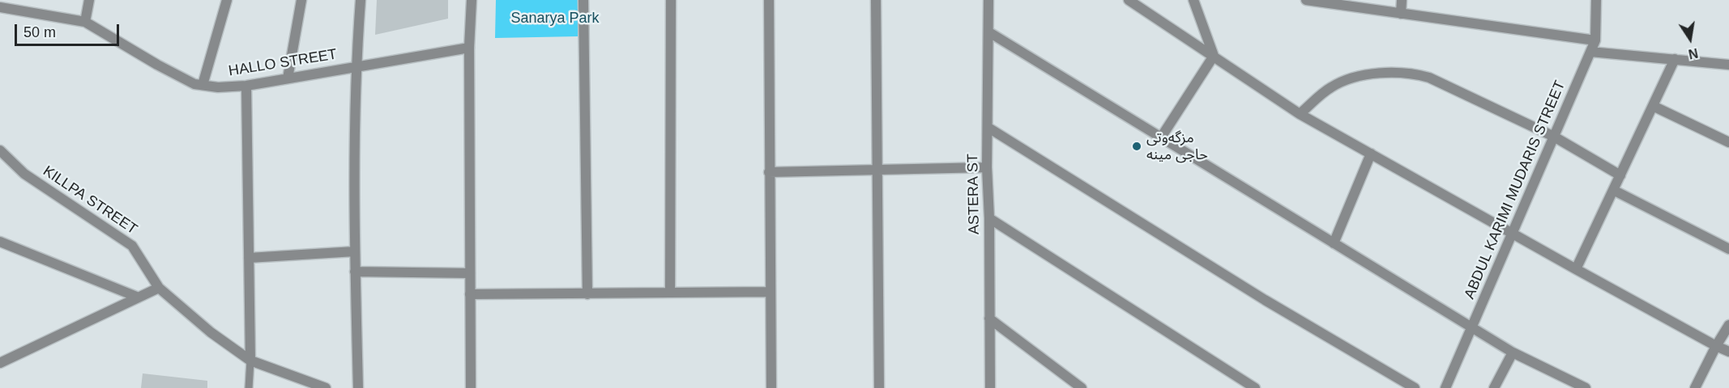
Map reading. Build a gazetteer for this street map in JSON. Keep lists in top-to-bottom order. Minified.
{"streets":{"street":["HALLO STREET","ABDUL KARIMI MUDARIS STREET","ASTERA ST","KILLPA STREET"]},"parks":["Sanarya Park"],"places":["مزگەوتی حاجی مینە"],"scale_bar":"50 m","north":"bottom"}
